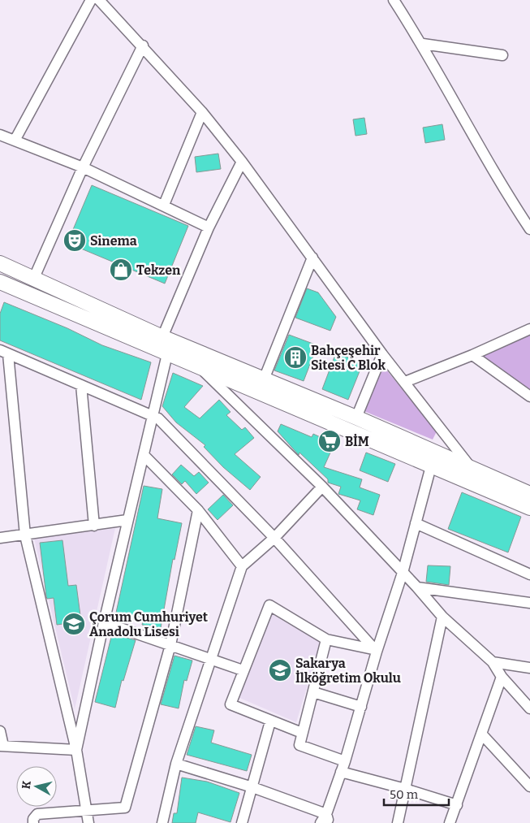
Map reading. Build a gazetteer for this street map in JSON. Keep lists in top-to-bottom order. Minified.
{"places":{"theatre":["Sinema"],"shop":["Tekzen"],"building":["Bahçeşehir Sitesi C Blok"],"supermarket":["BİM"],"school or university":["Çorum Cumhuriyet Anadolu Lisesi","Sakarya İlköğretim Okulu"]},"scale_bar":"50 m","north":"left"}
